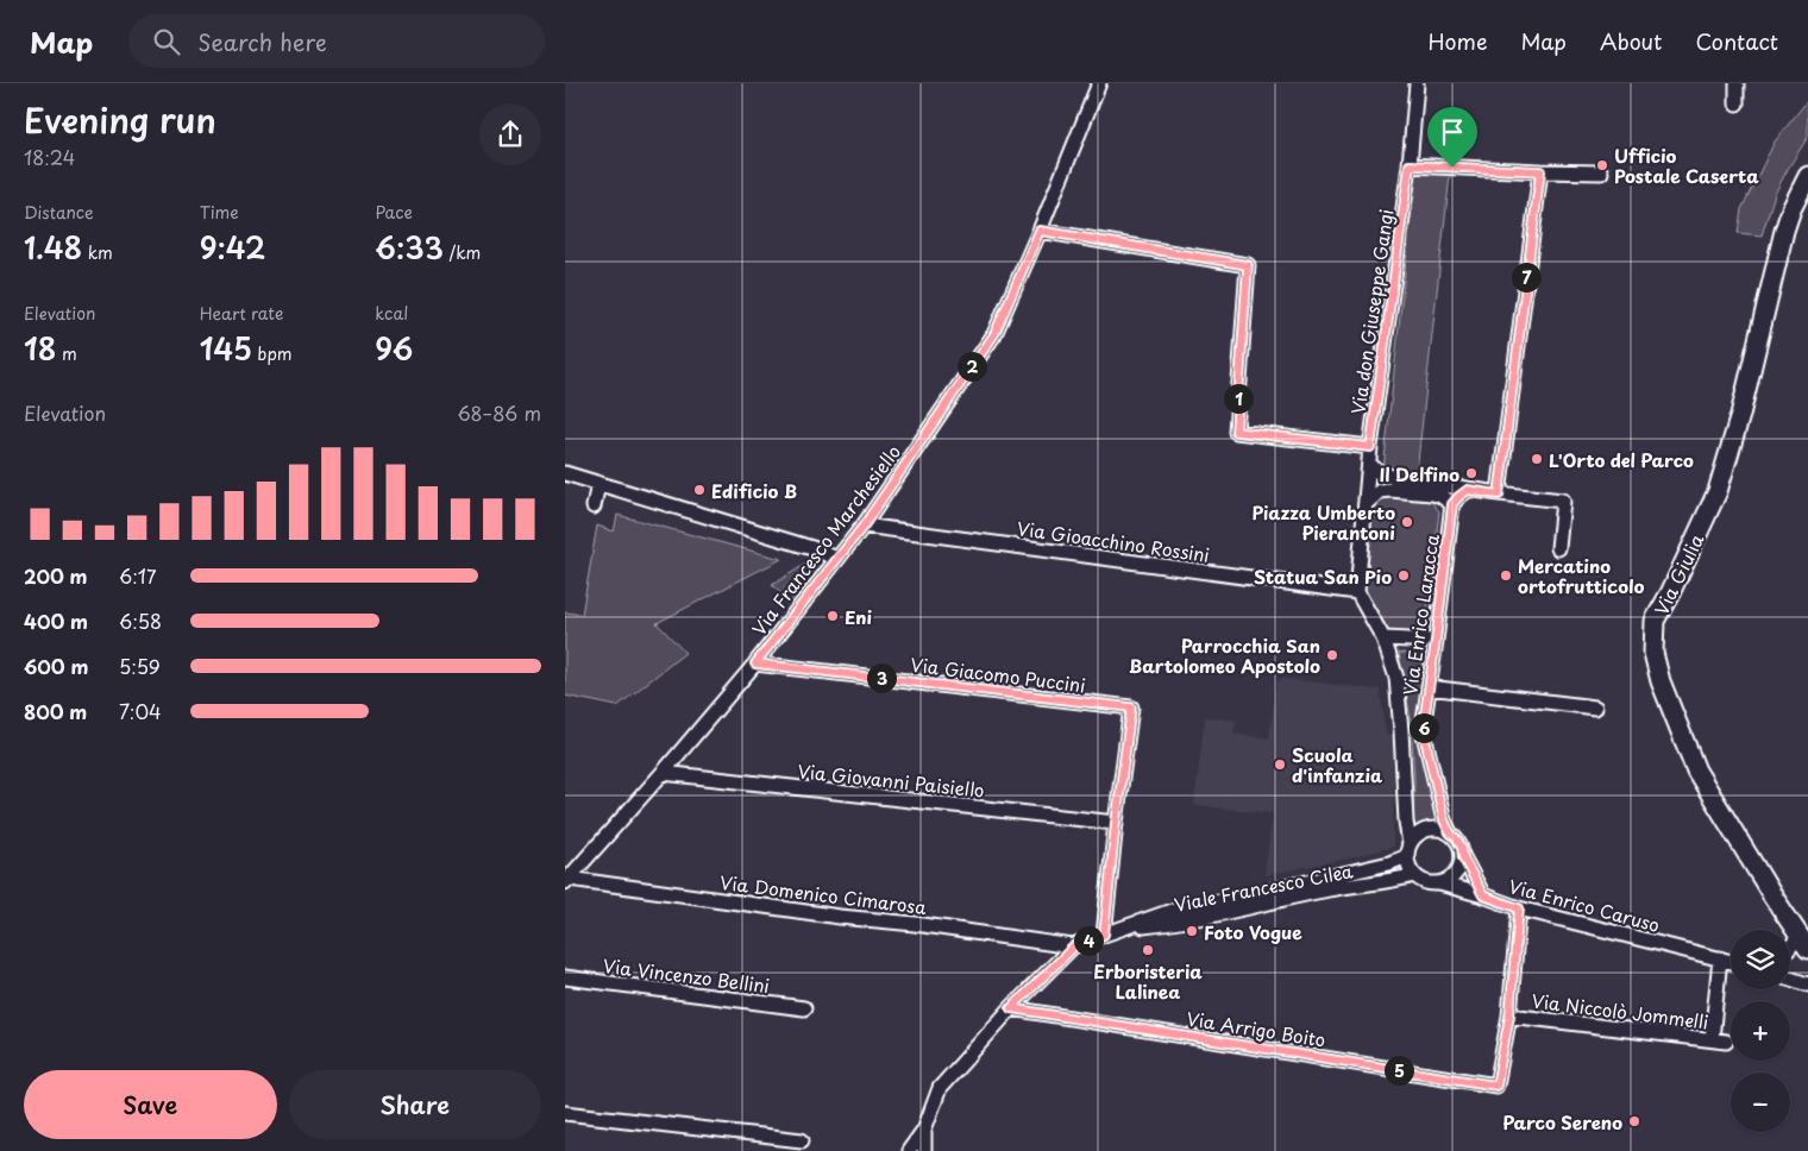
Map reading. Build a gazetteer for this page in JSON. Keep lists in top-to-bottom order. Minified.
{"streets":{"main road":["Via Giulia"],"street":["Via don Giuseppe Gangi","Via Francesco Marchesiello","Via Gioacchino Rossini","Via Enrico Laracca","Via Giacomo Puccini","Via Giovanni Paisiello","Viale Francesco Cilea","Via Domenico Cimarosa","Via Enrico Caruso","Via Vincenzo Bellini","Via Niccolò Jommelli","Via Arrigo Boito"]},"crossings":[["Via don Giuseppe Gangi","Via Gioacchino Rossini"],["Via Francesco Marchesiello","Via Gioacchino Rossini"],["Via Francesco Marchesiello","Via Giacomo Puccini"],["Via Francesco Marchesiello","Via Giovanni Paisiello"],["Via Francesco Marchesiello","Via Domenico Cimarosa"],["Via Enrico Laracca","Viale Francesco Cilea"],["Via Enrico Laracca","Via Enrico Caruso"],["Via Giacomo Puccini","Via Giovanni Paisiello"],["Viale Francesco Cilea","Via Domenico Cimarosa"],["Viale Francesco Cilea","Via Enrico Caruso"],["Viale Francesco Cilea","Via Arrigo Boito"],["Via Niccolò Jommelli","Via Arrigo Boito"]],"places":["Ufficio Postale Caserta","L'Orto del Parco","Il Delfino","Edificio B","Piazza Umberto Pierantoni","Statua San Pio","Mercatino ortofrutticolo","Eni","Parrocchia San Bartolomeo Apostolo","Scuola d'infanzia","Foto Vogue","Erboristeria Lalinea","Parco Sereno"],"page":{"header":"Map","search":"Search here","nav":["Home","Map","About","Contact"],"heading":["Evening run","18:24"],"stats":[["Distance","1.48 km"],["Time","9:42"],["Pace","6:33 /km"],["Elevation","18 m"],["Heart rate","145 bpm"],["kcal","96"]],"pins":["7","2","1","3","6","4","5"],"chart":["Elevation","68–86 m"],"list":[{"name":"200 m","note":"6:17"},{"name":"400 m","note":"6:58"},{"name":"600 m","note":"5:59"},{"name":"800 m","note":"7:04"}],"map_buttons":["+","−"],"buttons":["Save","Share"]}}
